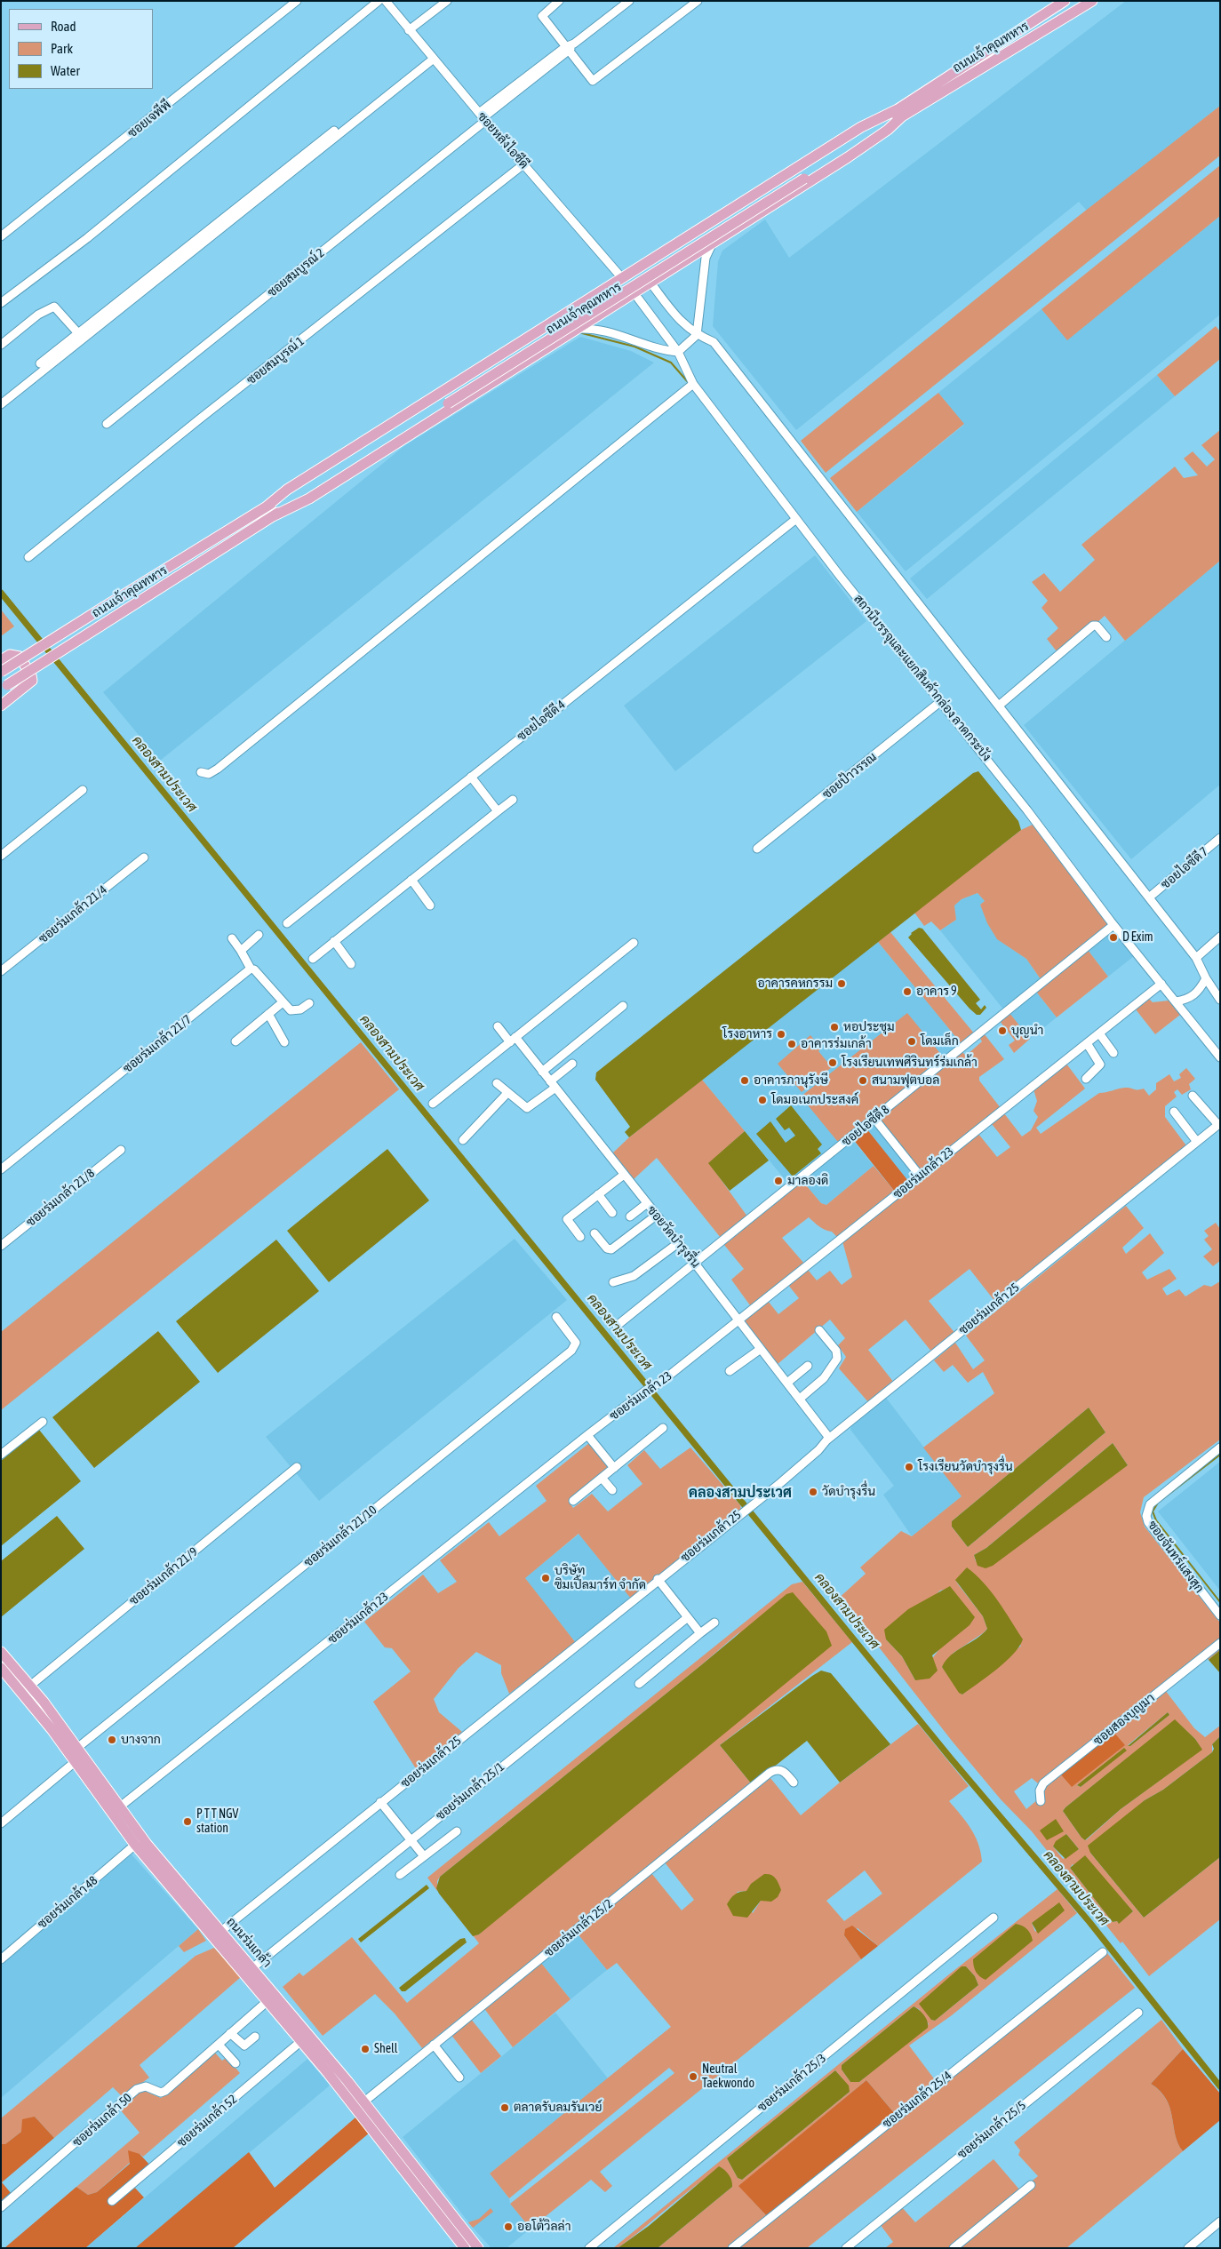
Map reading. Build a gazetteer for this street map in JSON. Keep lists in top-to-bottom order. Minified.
{"streets":{"main road":["ถนนเจ้าคุณทหาร","ถนนร่มเกล้า"],"street":["ซอยเจพีพี","ซอยหลังไอซีดี","ซอยสมบูรณ์ 2","ซอยสมบูรณ์ 1","สถานีบรรจุและแยกสินค้ากล่อง ลาดกระบัง","ซอยไอซีดี 4","ซอยป้าวรรณ","ซอยไอซีดี 7","ซอยร่มเกล้า 21/4","ซอยร่มเกล้า 21/7","ซอยไอซีดี 8","ซอยร่มเกล้า 23","ซอยร่มเกล้า 21/8","ซอยวัดบำรุงรื่น","ซอยร่มเกล้า 25","ซอยร่มเกล้า 21/10","ซอยจันทร์แสงสุก","ซอยร่มเกล้า 21/9","ซอยสองบุญมา","ซอยร่มเกล้า 25/1","ซอยร่มเกล้า 48","ซอยร่มเกล้า 25/2","ซอยร่มเกล้า 25/3","ซอยร่มเกล้า 25/4","ซอยร่มเกล้า 50","ซอยร่มเกล้า 52","ซอยร่มเกล้า 25/5"]},"crossings":[["ถนนเจ้าคุณทหาร","ซอยหลังไอซีดี"],["ถนนเจ้าคุณทหาร","สถานีบรรจุและแยกสินค้ากล่อง ลาดกระบัง"],["ซอยหลังไอซีดี","ซอยสมบูรณ์ 2"],["ซอยหลังไอซีดี","ซอยสมบูรณ์ 1"],["สถานีบรรจุและแยกสินค้ากล่อง ลาดกระบัง","ซอยไอซีดี 4"],["สถานีบรรจุและแยกสินค้ากล่อง ลาดกระบัง","ซอยป้าวรรณ"],["สถานีบรรจุและแยกสินค้ากล่อง ลาดกระบัง","ซอยไอซีดี 8"],["สถานีบรรจุและแยกสินค้ากล่อง ลาดกระบัง","ซอยร่มเกล้า 23"],["ซอยไอซีดี 8","ซอยวัดบำรุงรื่น"],["ซอยร่มเกล้า 23","ซอยวัดบำรุงรื่น"],["ซอยร่มเกล้า 23","ถนนร่มเกล้า"],["ซอยวัดบำรุงรื่น","ซอยร่มเกล้า 25"],["ซอยร่มเกล้า 25","ถนนร่มเกล้า"],["ซอยร่มเกล้า 21/10","ถนนร่มเกล้า"],["ซอยร่มเกล้า 21/9","ถนนร่มเกล้า"],["ซอยร่มเกล้า 25/1","ถนนร่มเกล้า"],["ซอยร่มเกล้า 48","ถนนร่มเกล้า"],["ซอยร่มเกล้า 25/2","ถนนร่มเกล้า"],["ถนนร่มเกล้า","ซอยร่มเกล้า 50"],["ถนนร่มเกล้า","ซอยร่มเกล้า 52"]],"districts":["คลองสามประเวศ"],"water":["คลองสามประเวศ"],"places":["D Exim","อาคารคหกรรม","อาคาร 9","หอประชุม","บุญนำ","โรงอาหาร","โดมเล็ก","อาคารร่มเกล้า","โรงเรียนเทพศิรินทร์ร่มเกล้า","อาคารภานุรังษี","สนามฟุตบอล","โดมอเนกประสงค์","มาลองดิ","โรงเรียนวัดบำรุงรื่น","วัดบำรุงรื่น","บริษัท ซิมเปิ้ลมาร์ท จำกัด","บางจาก","P T T NGV station","Shell","Neutral Taekwondo","ตลาดรับลมรันเวย์","ออโต้วิลล่า"],"legend":["Road","Park","Water"]}
